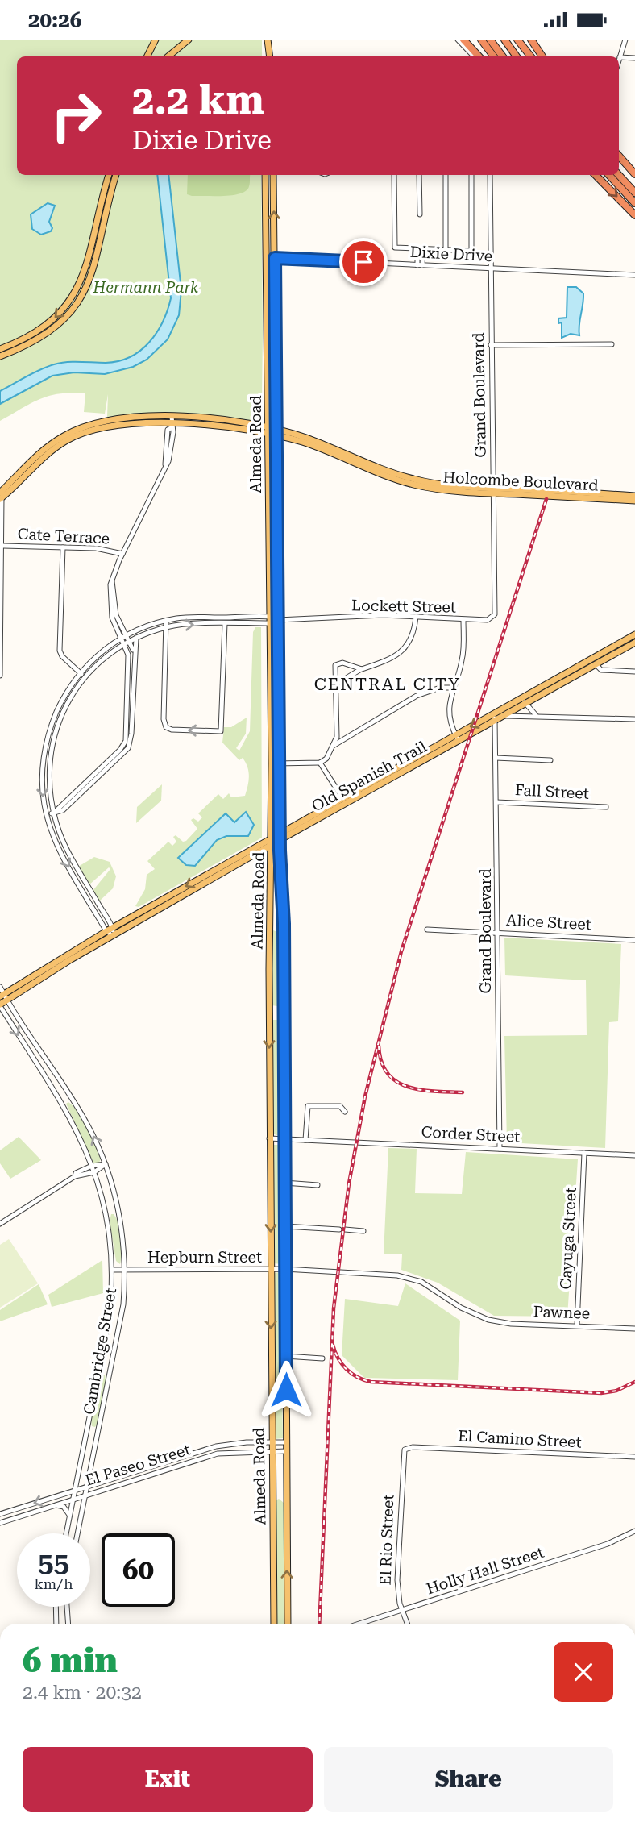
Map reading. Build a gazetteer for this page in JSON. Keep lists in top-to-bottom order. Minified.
{"streets":{"main road":["Almeda Road","Holcombe Boulevard","Old Spanish Trail"],"street":["Dixie Drive","Grand Boulevard","Cate Terrace","Lockett Street","Fall Street","Alice Street","Corder Street","Cayuga Street","Hepburn Street","Pawnee","Cambridge Street","El Camino Street","El Paseo Street","El Rio Street","Holly Hall Street"]},"crossings":[["Dixie Drive","Grand Boulevard"],["Dixie Drive","Almeda Road"],["Grand Boulevard","Holcombe Boulevard"],["Grand Boulevard","Lockett Street"],["Grand Boulevard","Old Spanish Trail"],["Grand Boulevard","Fall Street"],["Grand Boulevard","Alice Street"],["Grand Boulevard","Corder Street"],["Almeda Road","Holcombe Boulevard"],["Almeda Road","Lockett Street"],["Almeda Road","Old Spanish Trail"],["Almeda Road","Corder Street"],["Almeda Road","Hepburn Street"],["Almeda Road","El Paseo Street"],["Old Spanish Trail","Cambridge Street"],["Corder Street","Cayuga Street"],["Cayuga Street","Pawnee"],["Hepburn Street","Pawnee"],["Hepburn Street","Cambridge Street"],["Cambridge Street","El Paseo Street"],["El Camino Street","El Rio Street"],["El Rio Street","Holly Hall Street"]],"districts":["CENTRAL CITY"],"parks":["Hermann Park"],"page":{"status":"20:26","turn":["2.2 km","Dixie Drive"],"speed":"55 km/h","limit":"60","heading":["6 min","2.4 km · 20:32"],"buttons":["Exit","Share"]}}
